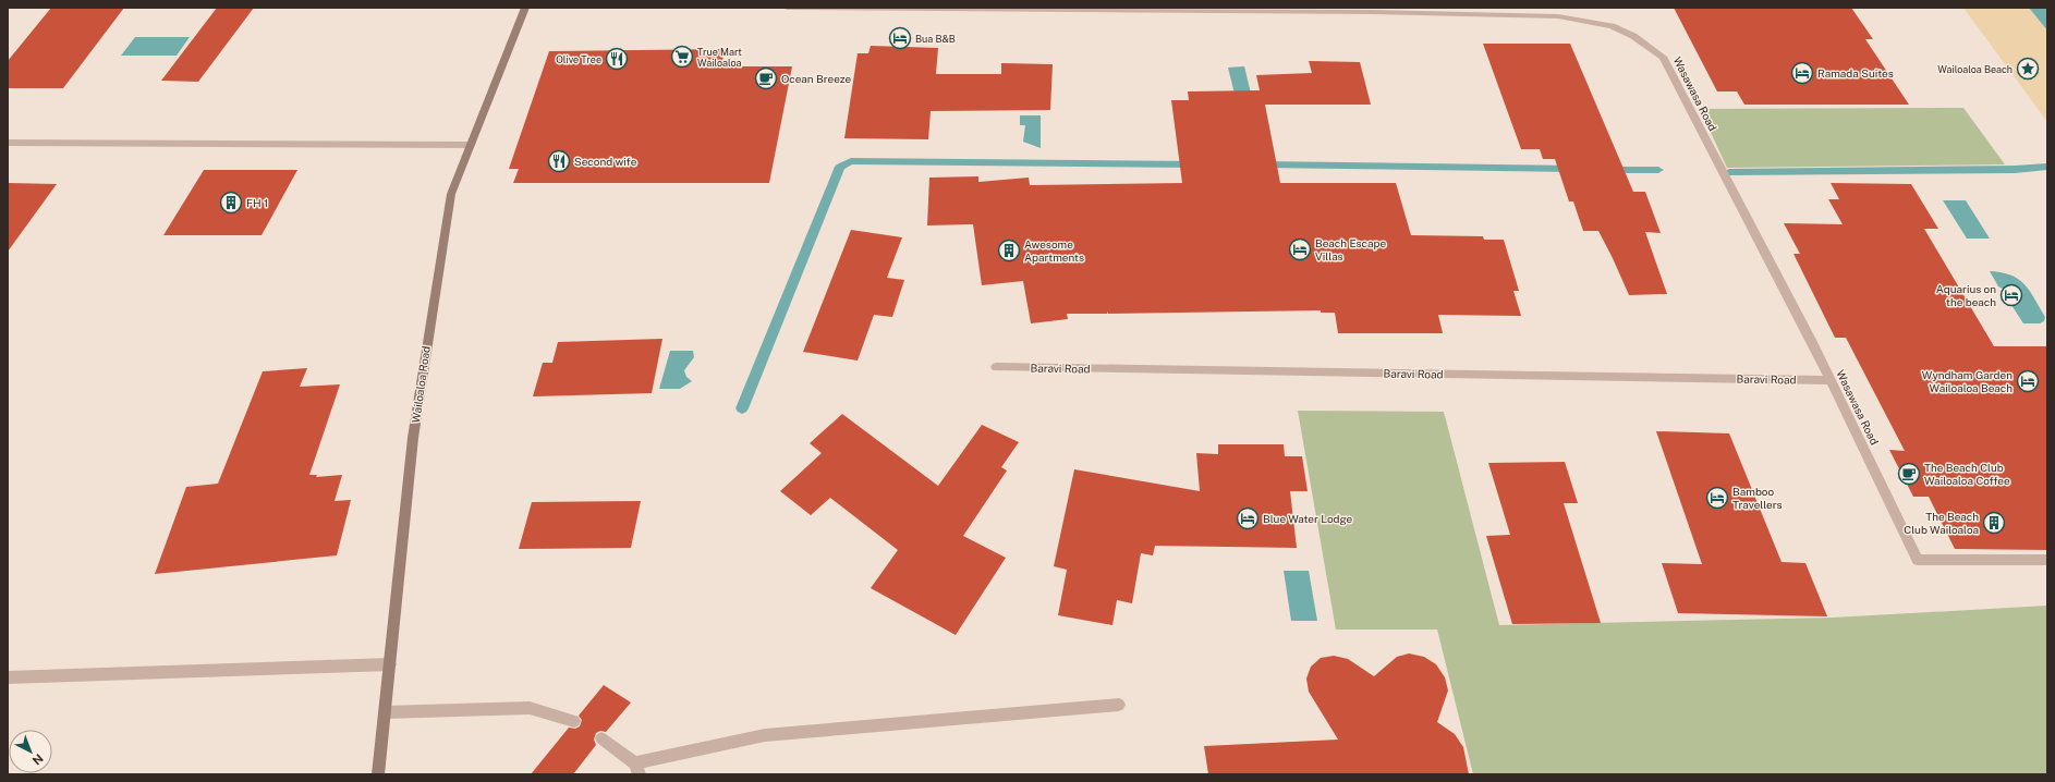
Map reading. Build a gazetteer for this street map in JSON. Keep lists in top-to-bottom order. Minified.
{"streets":{"main road":["Wailoaloa Road"],"street":["Wasawasa Road","Baravi Road"]},"crossings":[["Wasawasa Road","Baravi Road"]],"places":{"hotel":["Bua B&B","Ramada Suites","Beach Escape Villas","Aquarius on the beach","Wyndham Garden Wailoaloa Beach","Bamboo Travellers","Blue Water Lodge"],"supermarket":["True Mart Wailoaloa"],"restaurant":["Olive Tree","Second wife"],"place":["Wailoaloa Beach"],"cafe":["Ocean Breeze","The Beach Club Wailoaloa Coffee"],"building":["FH 1","Awesome Apartments","The Beach Club Wailoaloa"]},"north":"bottom right"}
